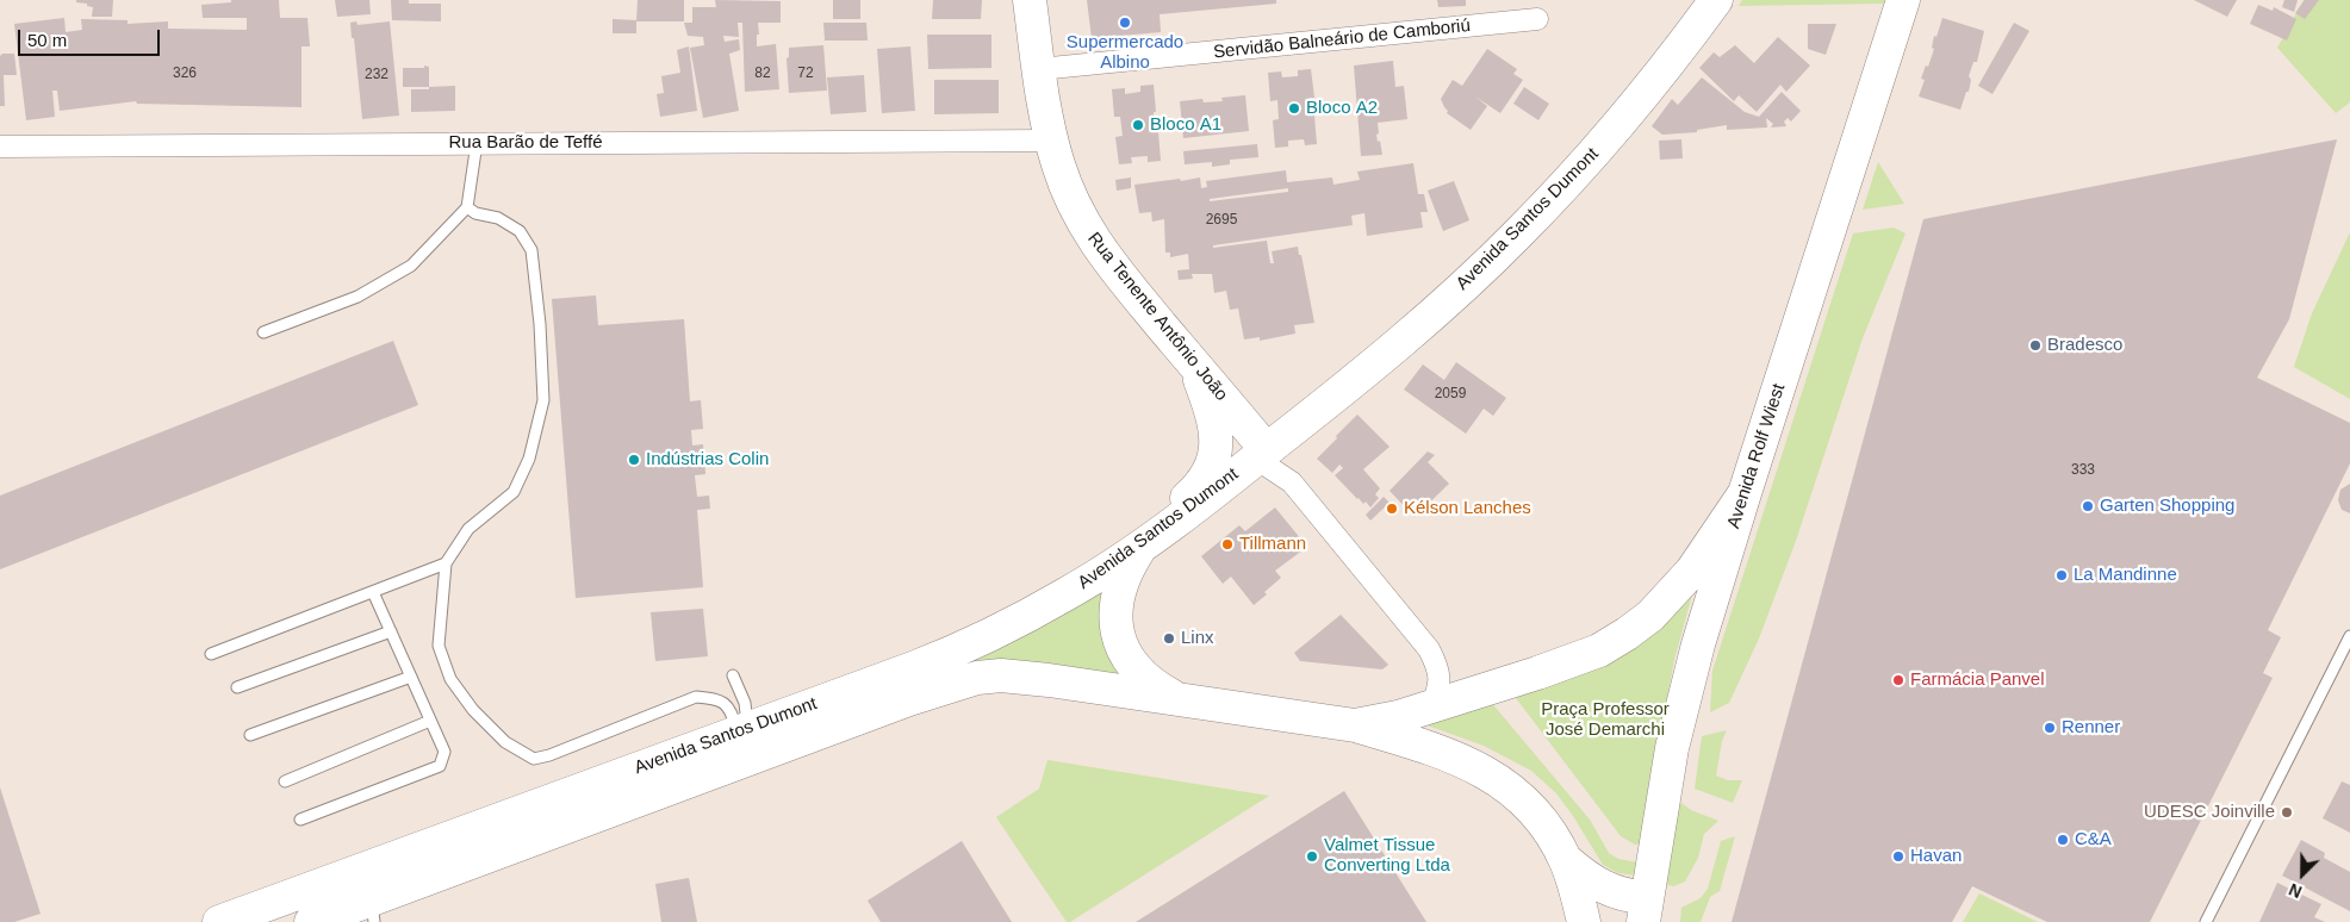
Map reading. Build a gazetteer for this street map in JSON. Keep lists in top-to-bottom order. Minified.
{"streets":{"main road":["Avenida Santos Dumont","Rua Tenente Antônio João","Avenida Rolf Wiest"],"street":["Servidão Balneário de Camboriú","Rua Barão de Teffé"]},"crossings":[["Servidão Balneário de Camboriú","Rua Tenente Antônio João"],["Rua Barão de Teffé","Rua Tenente Antônio João"],["Avenida Santos Dumont","Rua Tenente Antônio João"]],"parks":["Praça Professor José Demarchi"],"places":["Supermercado Albino","Bloco A2","Bloco A1","Bradesco","Indústrias Colin","Garten Shopping","Kélson Lanches","Tillmann","La Mandinne","Linx","Farmácia Panvel","Renner","UDESC Joinville","C&A","Valmet Tissue Converting Ltda","Havan"],"house_numbers":["326","82","72","232","2695","2059","333"],"scale_bar":"50 m","north":"bottom left"}
